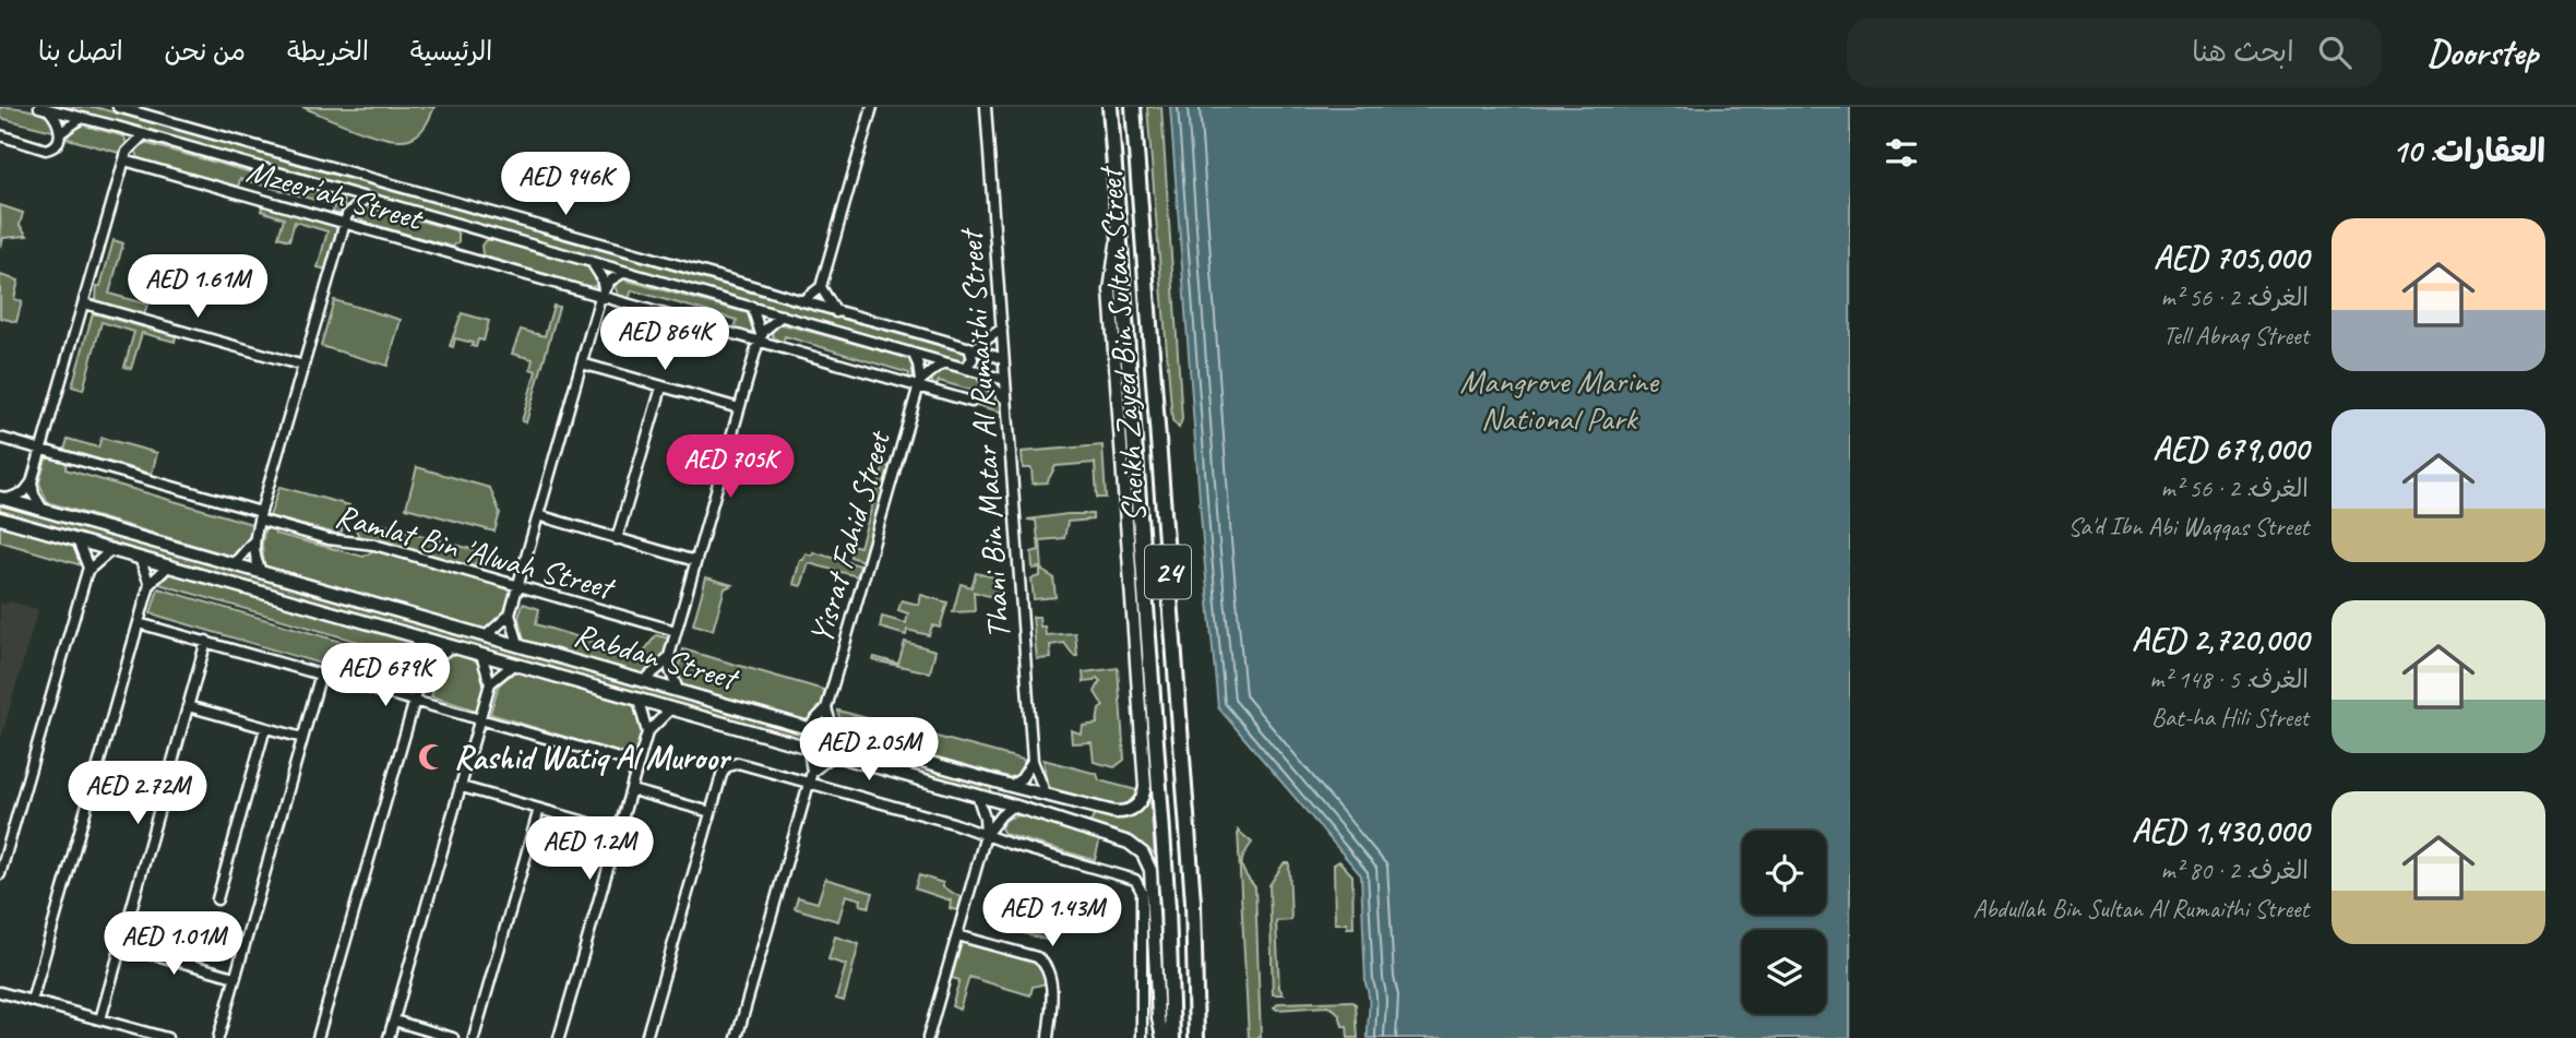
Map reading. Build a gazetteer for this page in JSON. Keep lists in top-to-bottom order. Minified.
{"streets":{"highway":["Sheikh Zayed Bin Sultan Street","24"],"main road":["Rabdan Street"],"street":["Mzeer'ah Street","Thani Bin Matar Al Rumaithi Street","Yisrat Fahid Street","Ramlat Bin 'Alwah Street"]},"crossings":[["Mzeer'ah Street","Yisrat Fahid Street"],["Sheikh Zayed Bin Sultan Street","Rabdan Street"],["Thani Bin Matar Al Rumaithi Street","Rabdan Street"],["Yisrat Fahid Street","Rabdan Street"]],"parks":["Mangrove Marine National Park"],"places":{"mosque":["Rashid Watiq Al Muroor"]},"page":{"header":"Doorstep","search":"ابحث هنا","nav":["الرئيسية","الخريطة","من نحن","اتصل بنا"],"heading":"العقارات: 10","price":["AED 946K","AED 1.61M","AED 864K","AED 705K","AED 679K","AED 2.05M","AED 2.72M","AED 1.2M","AED 1.43M","AED 1.01M"],"list":[{"name":"AED 705,000","note":"الغرف: 2 · 56 m² · Tell Abraq Street"},{"name":"AED 679,000","note":"الغرف: 2 · 56 m² · Sa'd Ibn Abi Waqqas Street"},{"name":"AED 2,720,000","note":"الغرف: 5 · 148 m² · Bat-ha Hili Street"},{"name":"AED 1,430,000","note":"الغرف: 2 · 80 m² · Abdullah Bin Sultan Al Rumaithi Street"}]}}
